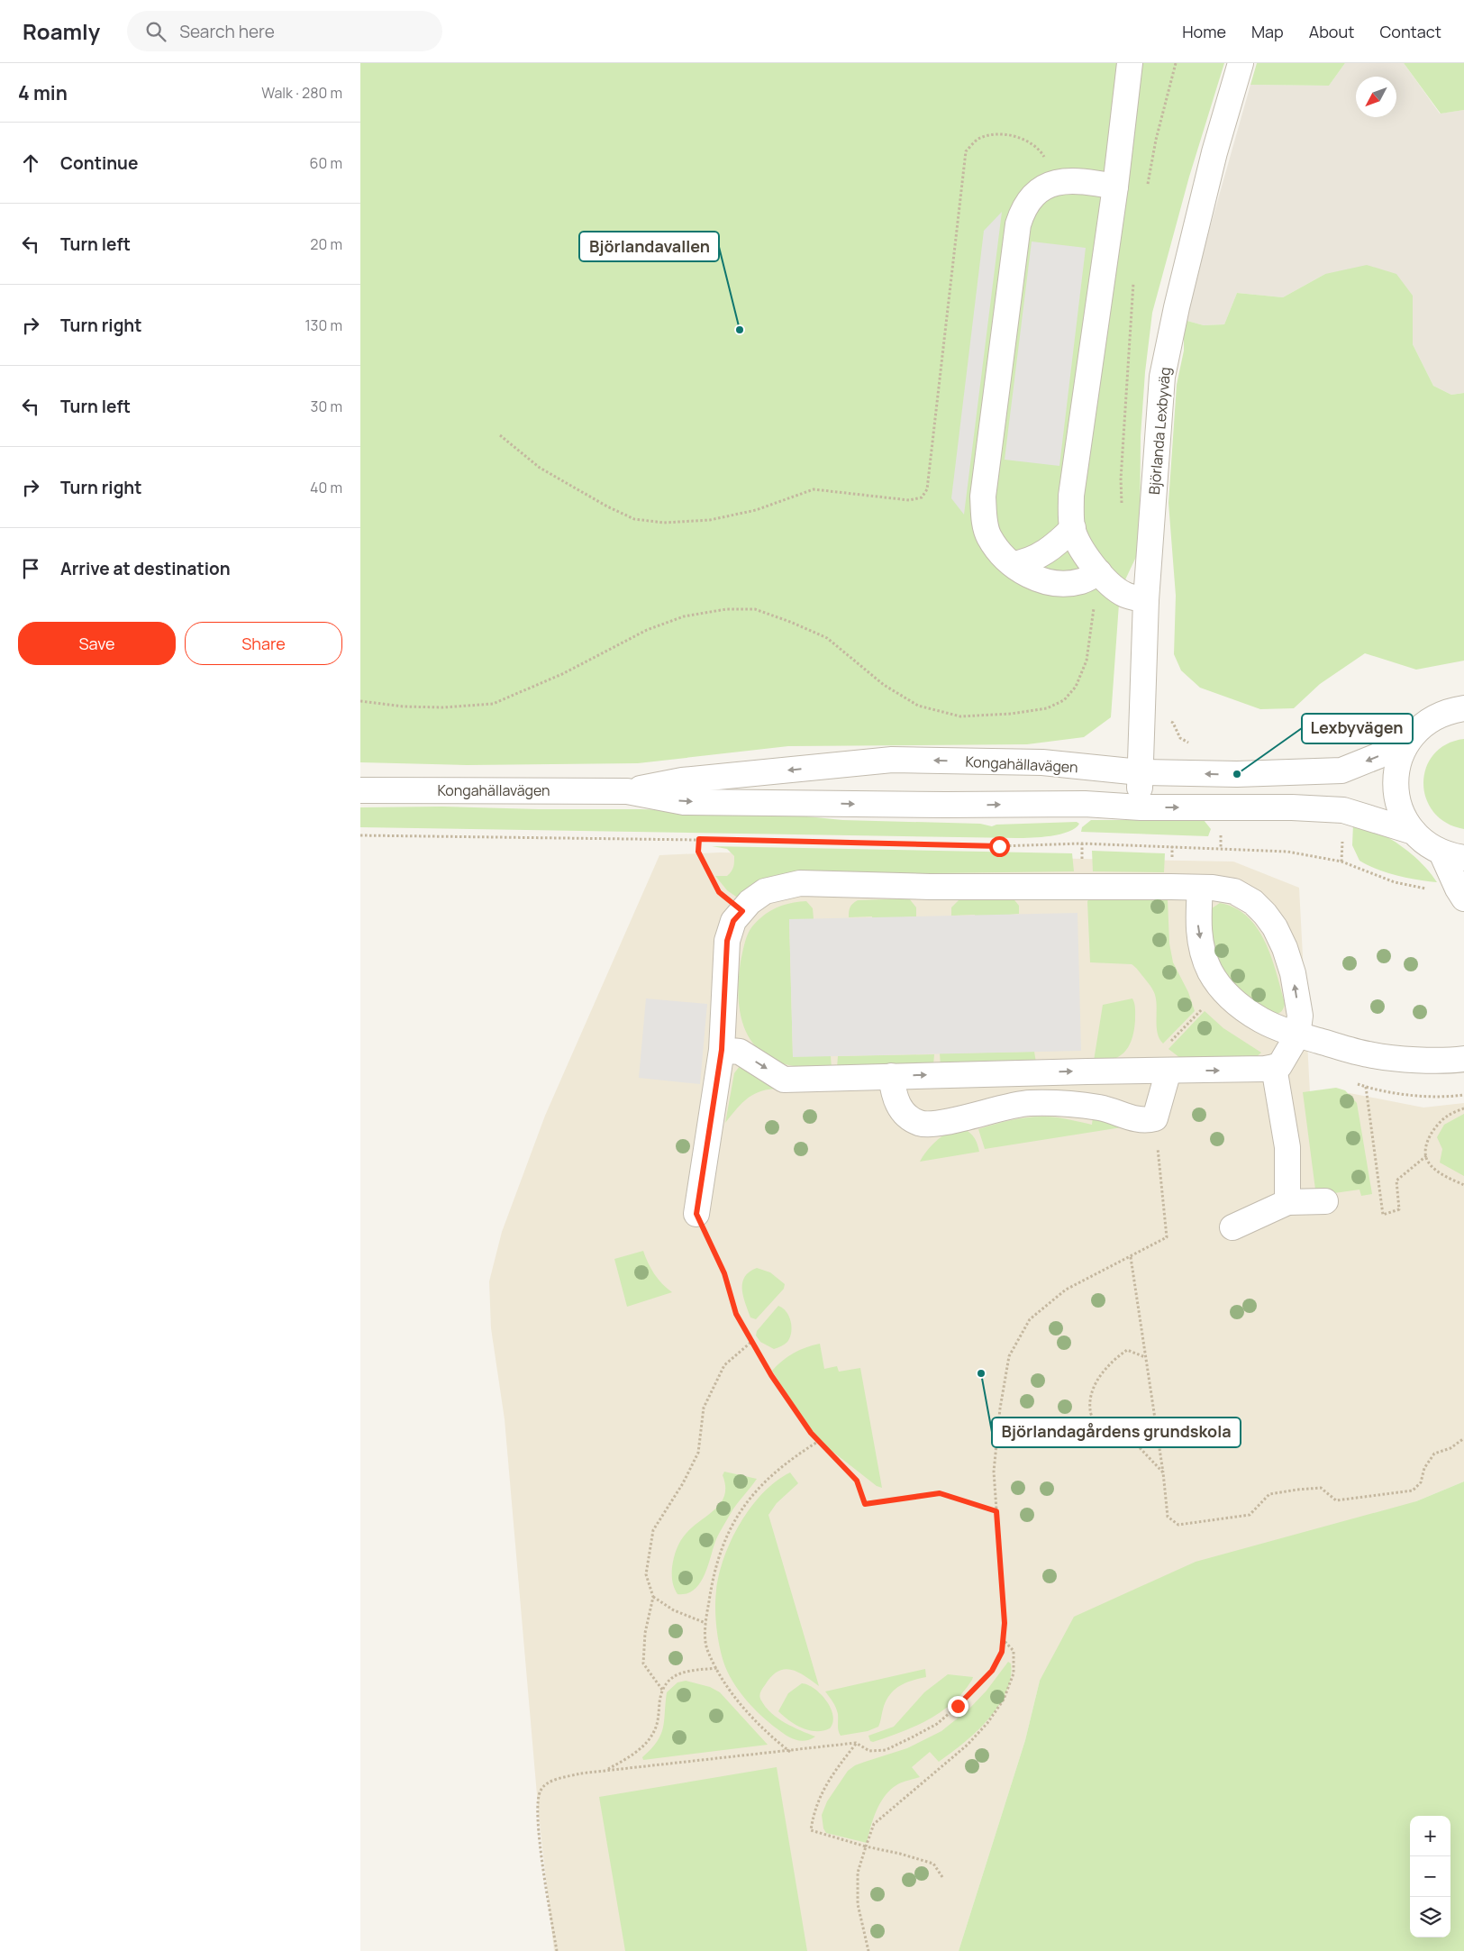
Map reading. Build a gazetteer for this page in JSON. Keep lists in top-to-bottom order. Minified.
{"streets":{"street":["Björlanda Lexbyväg","Kongahällavägen"]},"crossings":[["Björlanda Lexbyväg","Kongahällavägen"]],"places":["Björlandavallen","Lexbyvägen","Björlandagårdens grundskola"],"north":"bottom left","page":{"header":"Roamly","search":"Search here","nav":["Home","Map","About","Contact"],"heading":["4 min","Walk · 280 m"],"list":[["Continue","60 m"],["Turn left","20 m"],["Turn right","130 m"],["Turn left","30 m"],["Turn right","40 m"],"Arrive at destination"],"buttons":["Save","Share"],"map_buttons":["+","−"]}}
